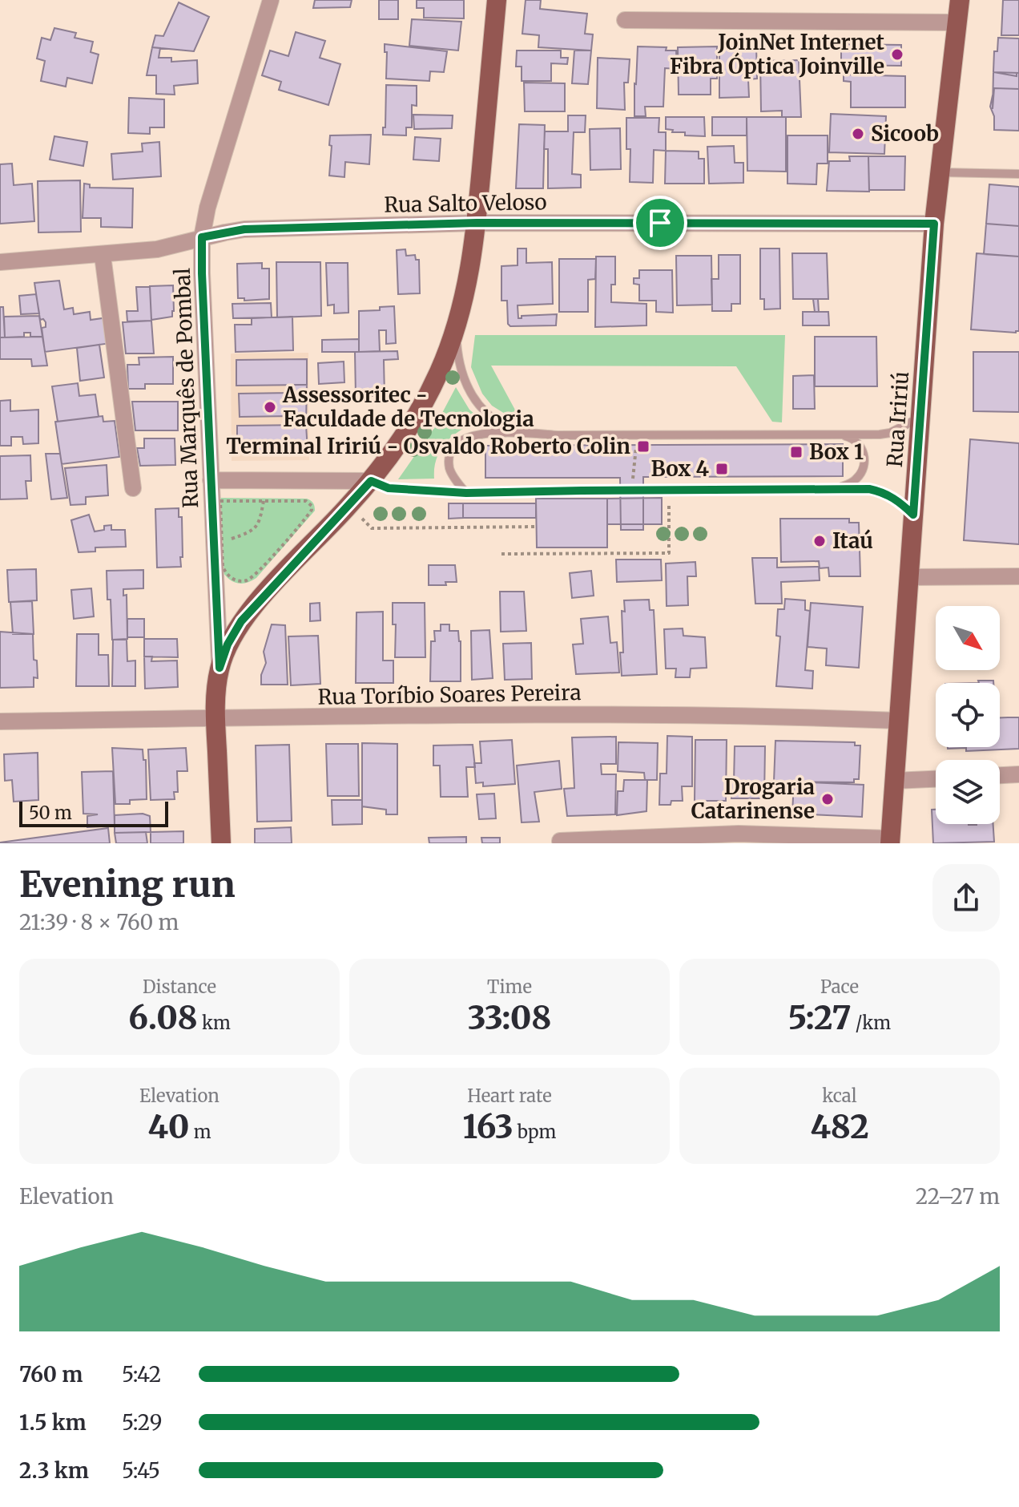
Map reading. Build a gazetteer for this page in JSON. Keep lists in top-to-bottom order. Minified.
{"streets":{"main road":["Rua Iririú"],"street":["Rua Salto Veloso","Rua Marquês de Pombal","Rua Toríbio Soares Pereira"]},"crossings":[["Rua Salto Veloso","Rua Marquês de Pombal"],["Rua Salto Veloso","Rua Iririú"],["Rua Iririú","Rua Toríbio Soares Pereira"]],"places":{"other":["JoinNet Internet Fibra Óptica Joinville","Sicoob","Assessoritec - Faculdade de Tecnologia","Itaú","Drogaria Catarinense"],"transit":["Terminal Iririú - Osvaldo Roberto Colin","Box 1","Box 4"]},"scale_bar":"50 m","north":"bottom right","page":{"scale":"50 m","heading":["Evening run","21:39 · 8 × 760 m"],"stats":[["Distance","6.08 km"],["Time","33:08"],["Pace","5:27 /km"],["Elevation","40 m"],["Heart rate","163 bpm"],["kcal","482"]],"chart":["Elevation","22–27 m"],"list":[{"name":"760 m","note":"5:42"},{"name":"1.5 km","note":"5:29"},{"name":"2.3 km","note":"5:45"}]}}
